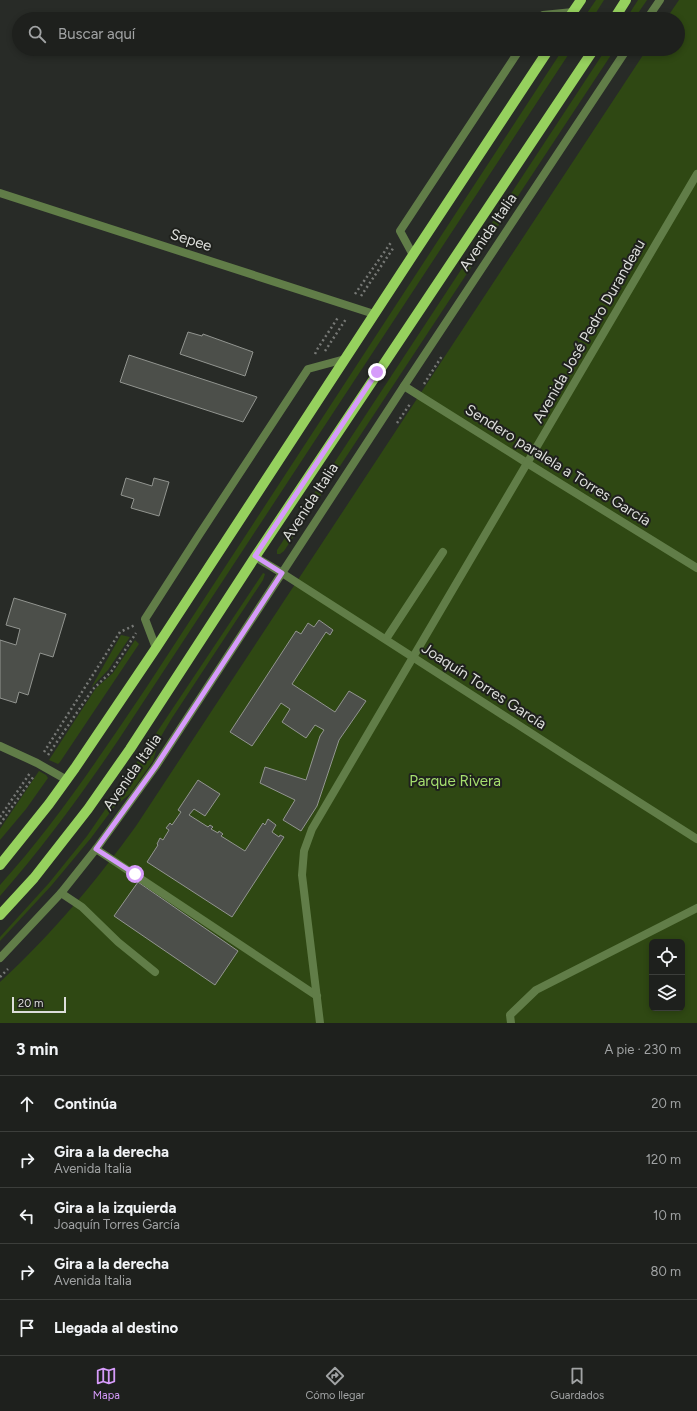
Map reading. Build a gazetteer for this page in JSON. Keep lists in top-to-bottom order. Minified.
{"streets":{"main road":["Avenida Italia"],"street":["Sepee","Avenida José Pedro Durandeau","Sendero paralela a Torres García","Joaquín Torres García"]},"crossings":[["Avenida Italia","Sendero paralela a Torres García"],["Avenida Italia","Joaquín Torres García"],["Avenida José Pedro Durandeau","Sendero paralela a Torres García"],["Avenida José Pedro Durandeau","Joaquín Torres García"]],"parks":["Parque Rivera"],"scale_bar":"20 m","page":{"search":"Buscar aquí","scale":"20 m","heading":["3 min","A pie · 230 m"],"list":[["Continúa","20 m"],["Gira a la derecha","Avenida Italia","120 m"],["Gira a la izquierda","Joaquín Torres García","10 m"],["Gira a la derecha","Avenida Italia","80 m"],"Llegada al destino"],"nav":["Mapa","Cómo llegar","Guardados"]}}
